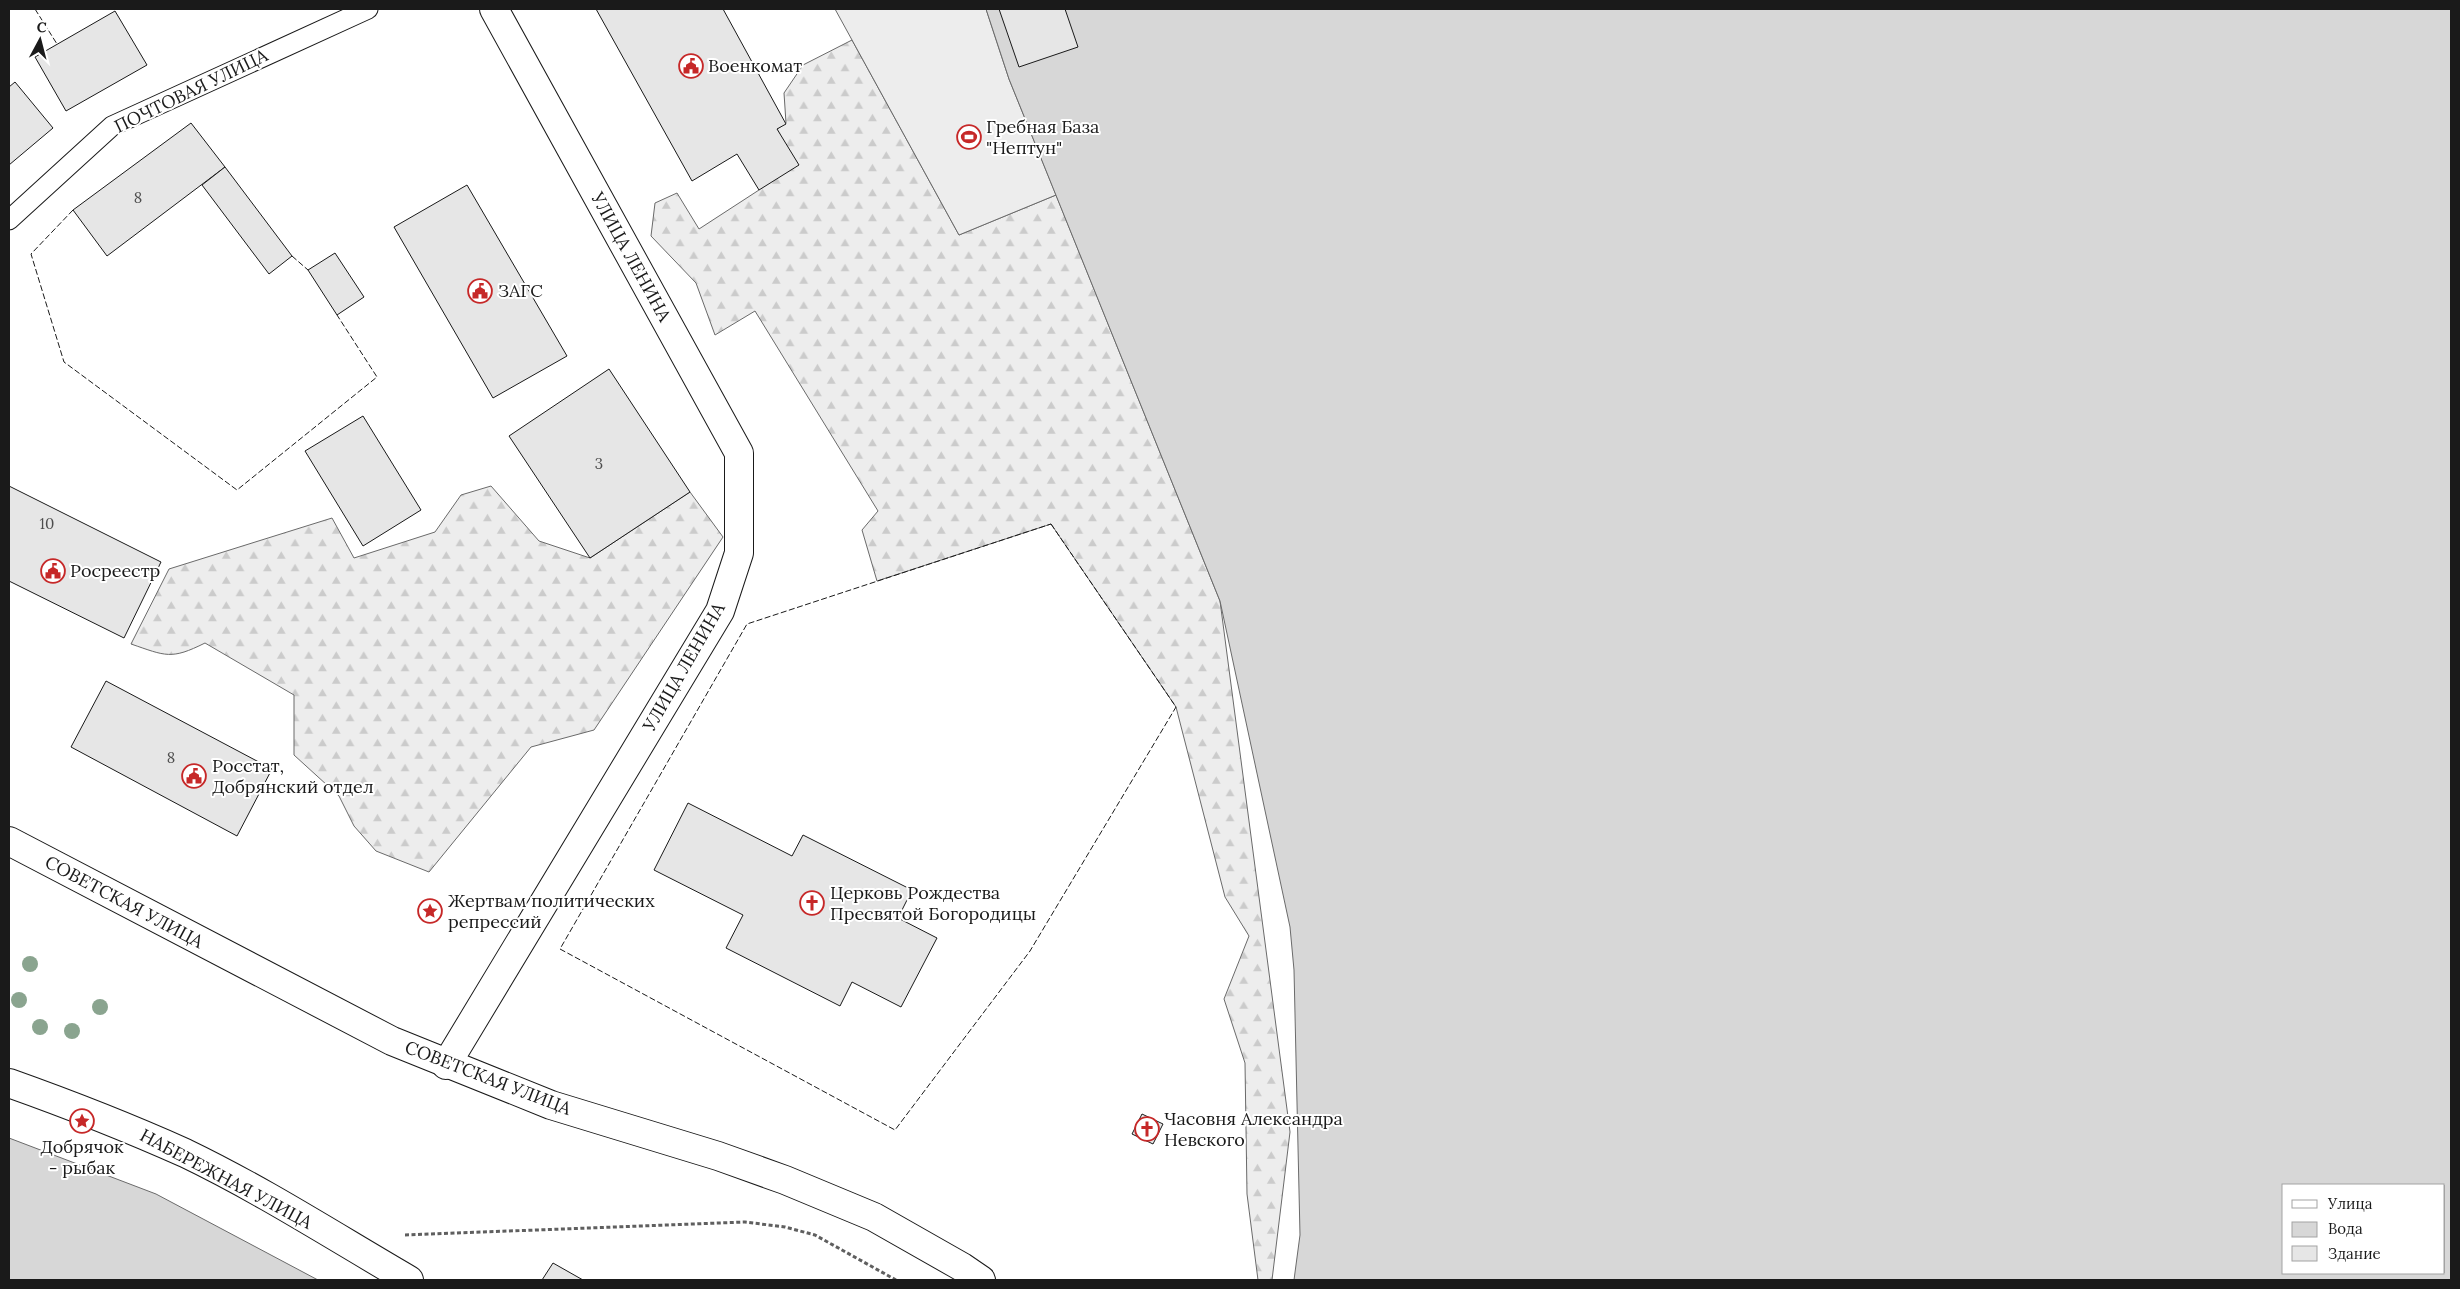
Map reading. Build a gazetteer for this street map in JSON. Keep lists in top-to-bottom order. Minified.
{"streets":{"street":["УЛИЦА ЛЕНИНА","СОВЕТСКАЯ УЛИЦА","НАБЕРЕЖНАЯ УЛИЦА"],"lane":["ПОЧТОВАЯ УЛИЦА"]},"crossings":[["УЛИЦА ЛЕНИНА","СОВЕТСКАЯ УЛИЦА"]],"places":{"public building":["Военкомат","ЗАГС","Росреестр","Росстат, Добрянский отдел"],"sports":["Гребная База \"Нептун\""],"church":["Церковь Рождества Пресвятой Богородицы","Часовня Александра Невского"],"place":["Жертвам политических репрессий","Добрячок - рыбак"]},"house_numbers":["8","3","10","8"],"legend":["Улица","Вода","Здание"],"north":"top"}
